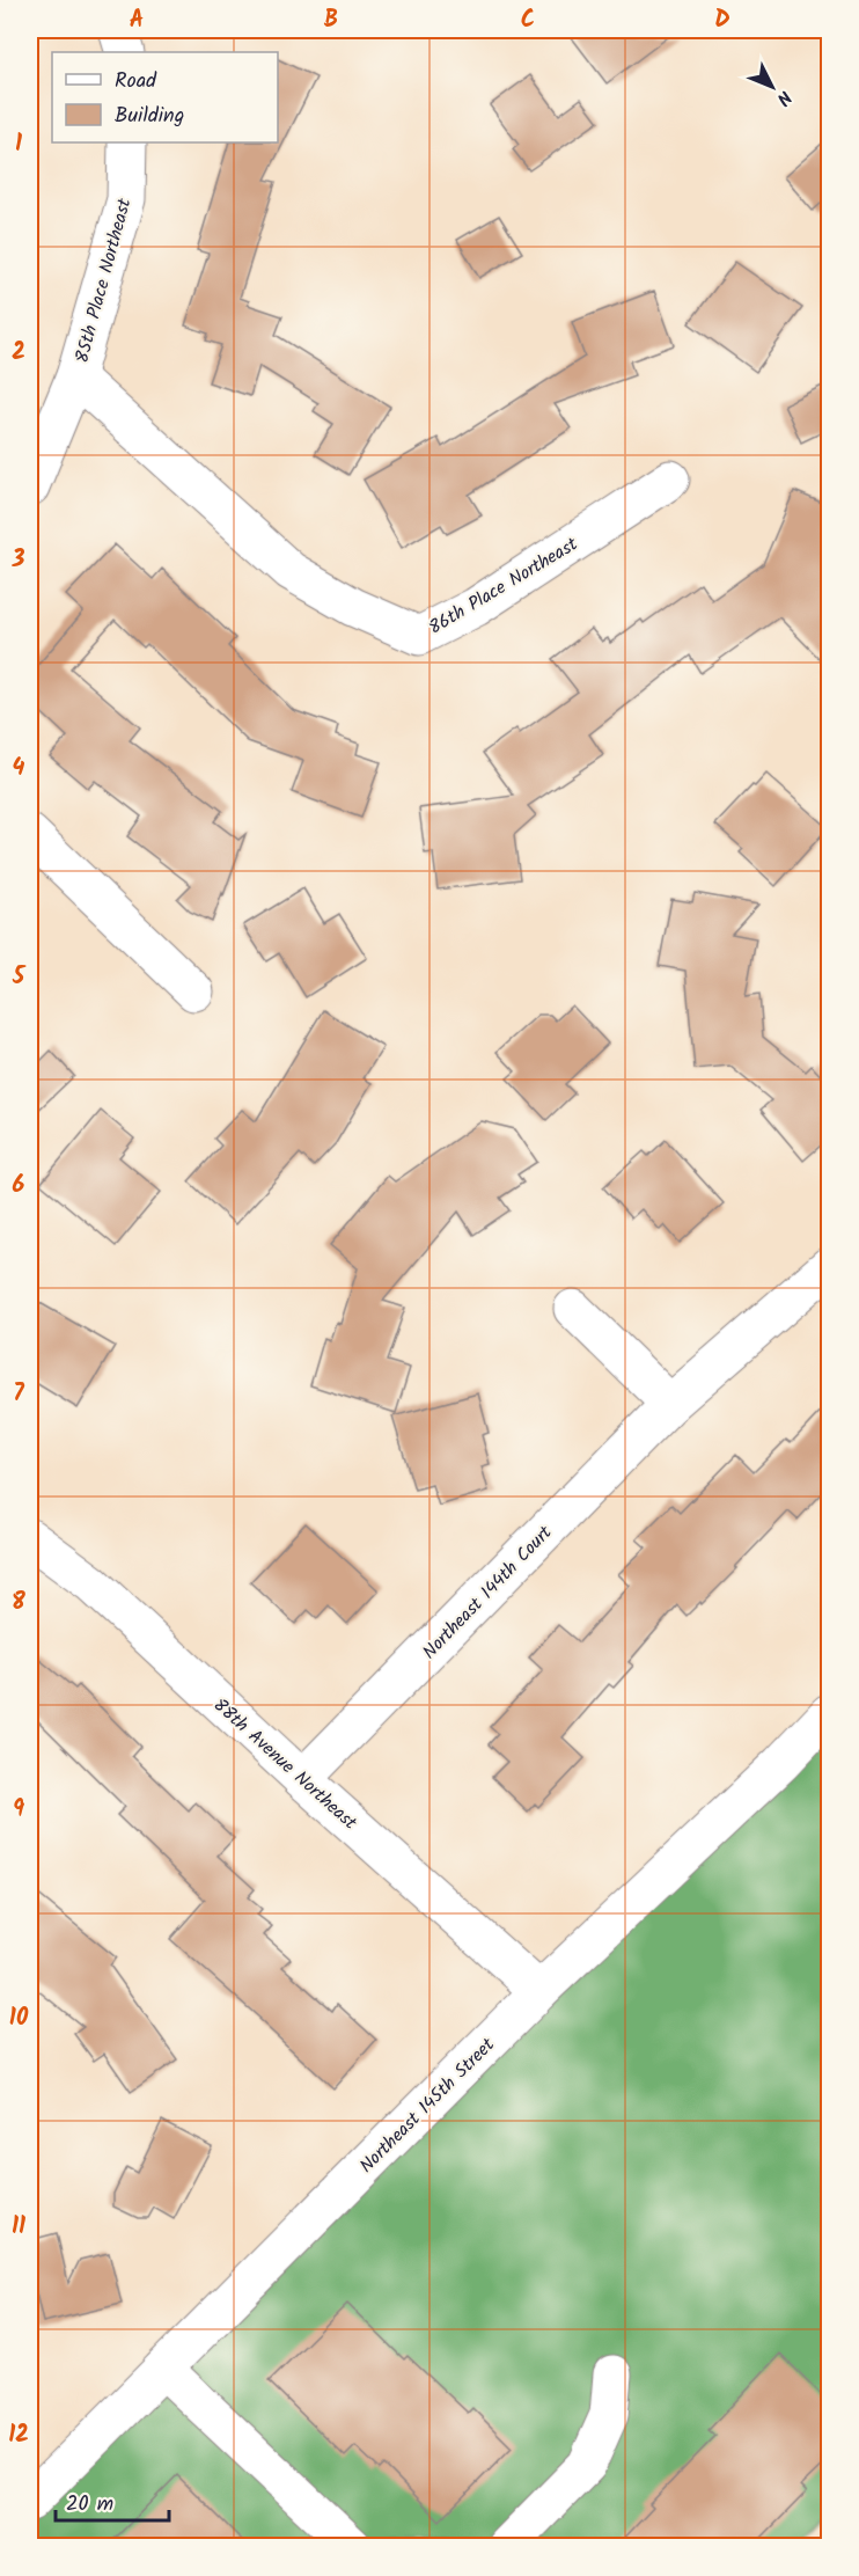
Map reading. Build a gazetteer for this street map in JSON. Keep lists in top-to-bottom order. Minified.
{"streets":{"street":["85th Place Northeast","86th Place Northeast","Northeast 144th Court","88th Avenue Northeast","Northeast 145th Street"]},"crossings":[["85th Place Northeast","86th Place Northeast"],["Northeast 144th Court","88th Avenue Northeast"],["88th Avenue Northeast","Northeast 145th Street"]],"legend":["Road","Building"],"scale_bar":"20 m","north":"bottom right","grid":{"columns":["A","B","C","D"],"rows":["1","2","3","4","5","6","7","8","9","10","11","12"]}}
